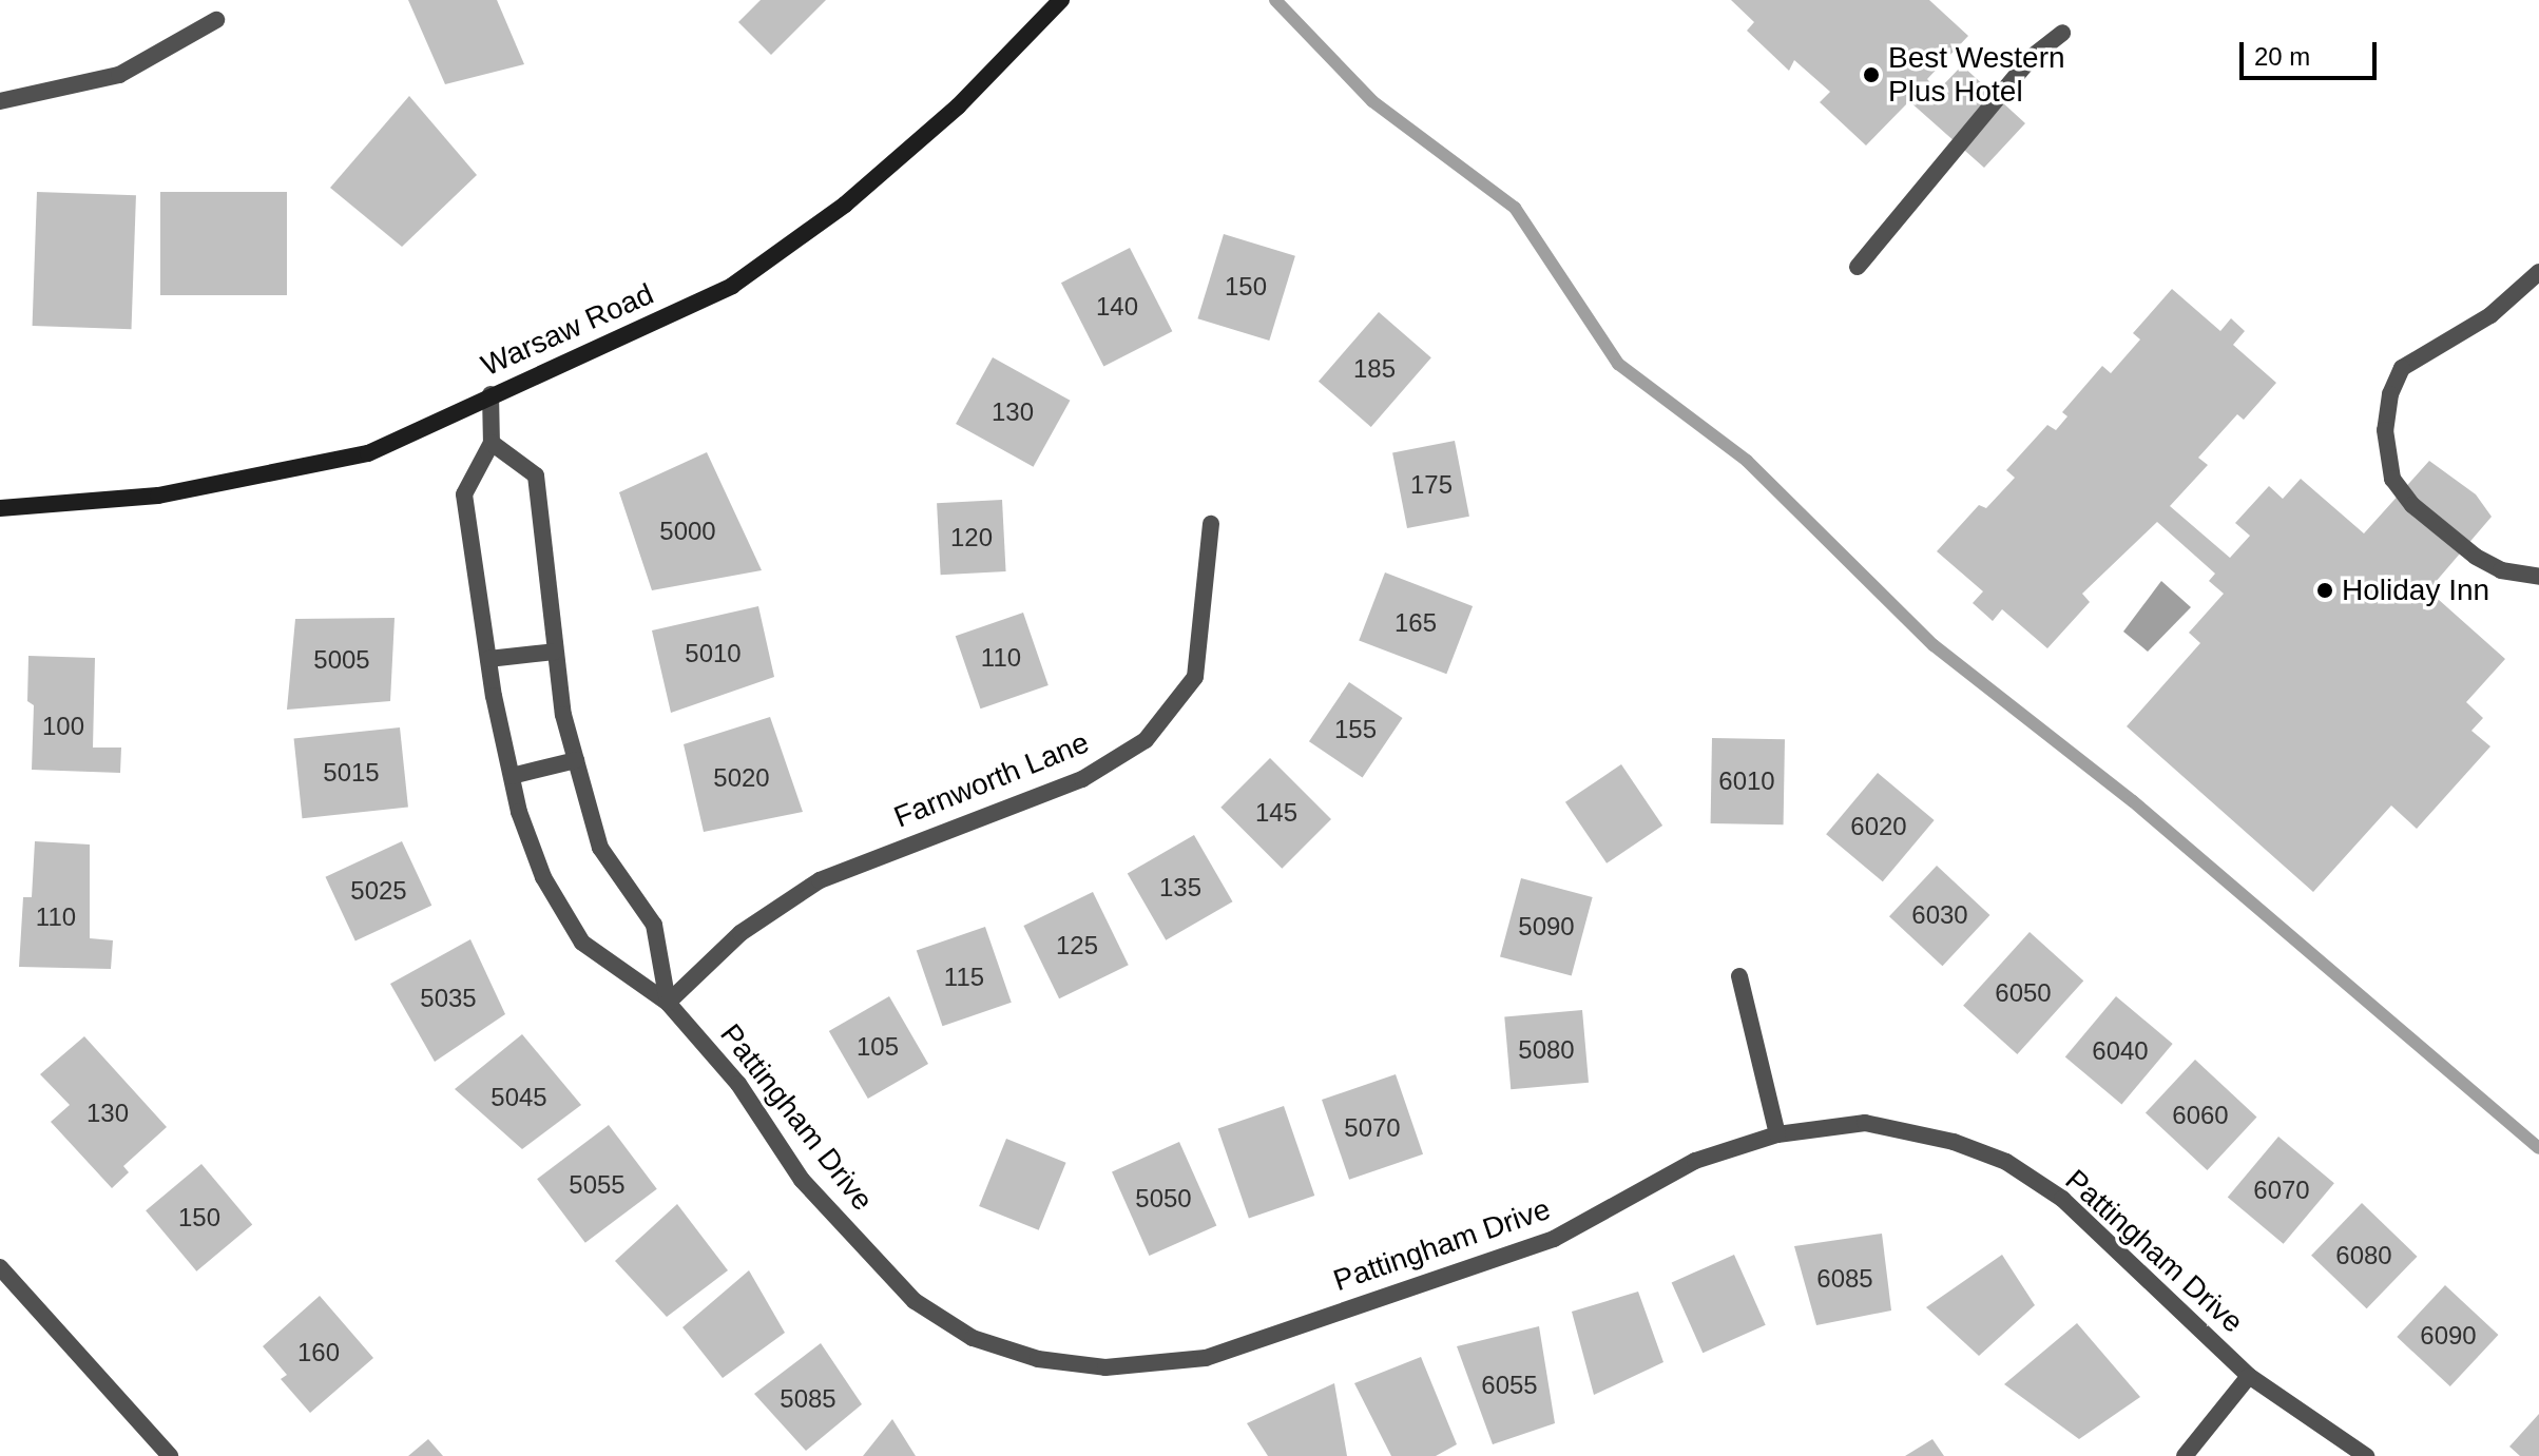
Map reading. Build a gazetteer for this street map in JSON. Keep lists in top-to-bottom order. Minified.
{"streets":{"street":["Warsaw Road","Farnworth Lane","Pattingham Drive"]},"crossings":[["Warsaw Road","Pattingham Drive"],["Farnworth Lane","Pattingham Drive"]],"places":["Best Western Plus Hotel","Holiday Inn"],"house_numbers":["150","140","185","130","175","5000","120","165","5010","110","5005","100","155","5015","5020","6010","145","6020","135","5025","6030","110","5090","125","115","6050","5035","105","5080","6040","5045","130","6060","5070","5055","6070","5050","150","6080","6085","6090","160","6055","5085"],"scale_bar":"20 m"}
